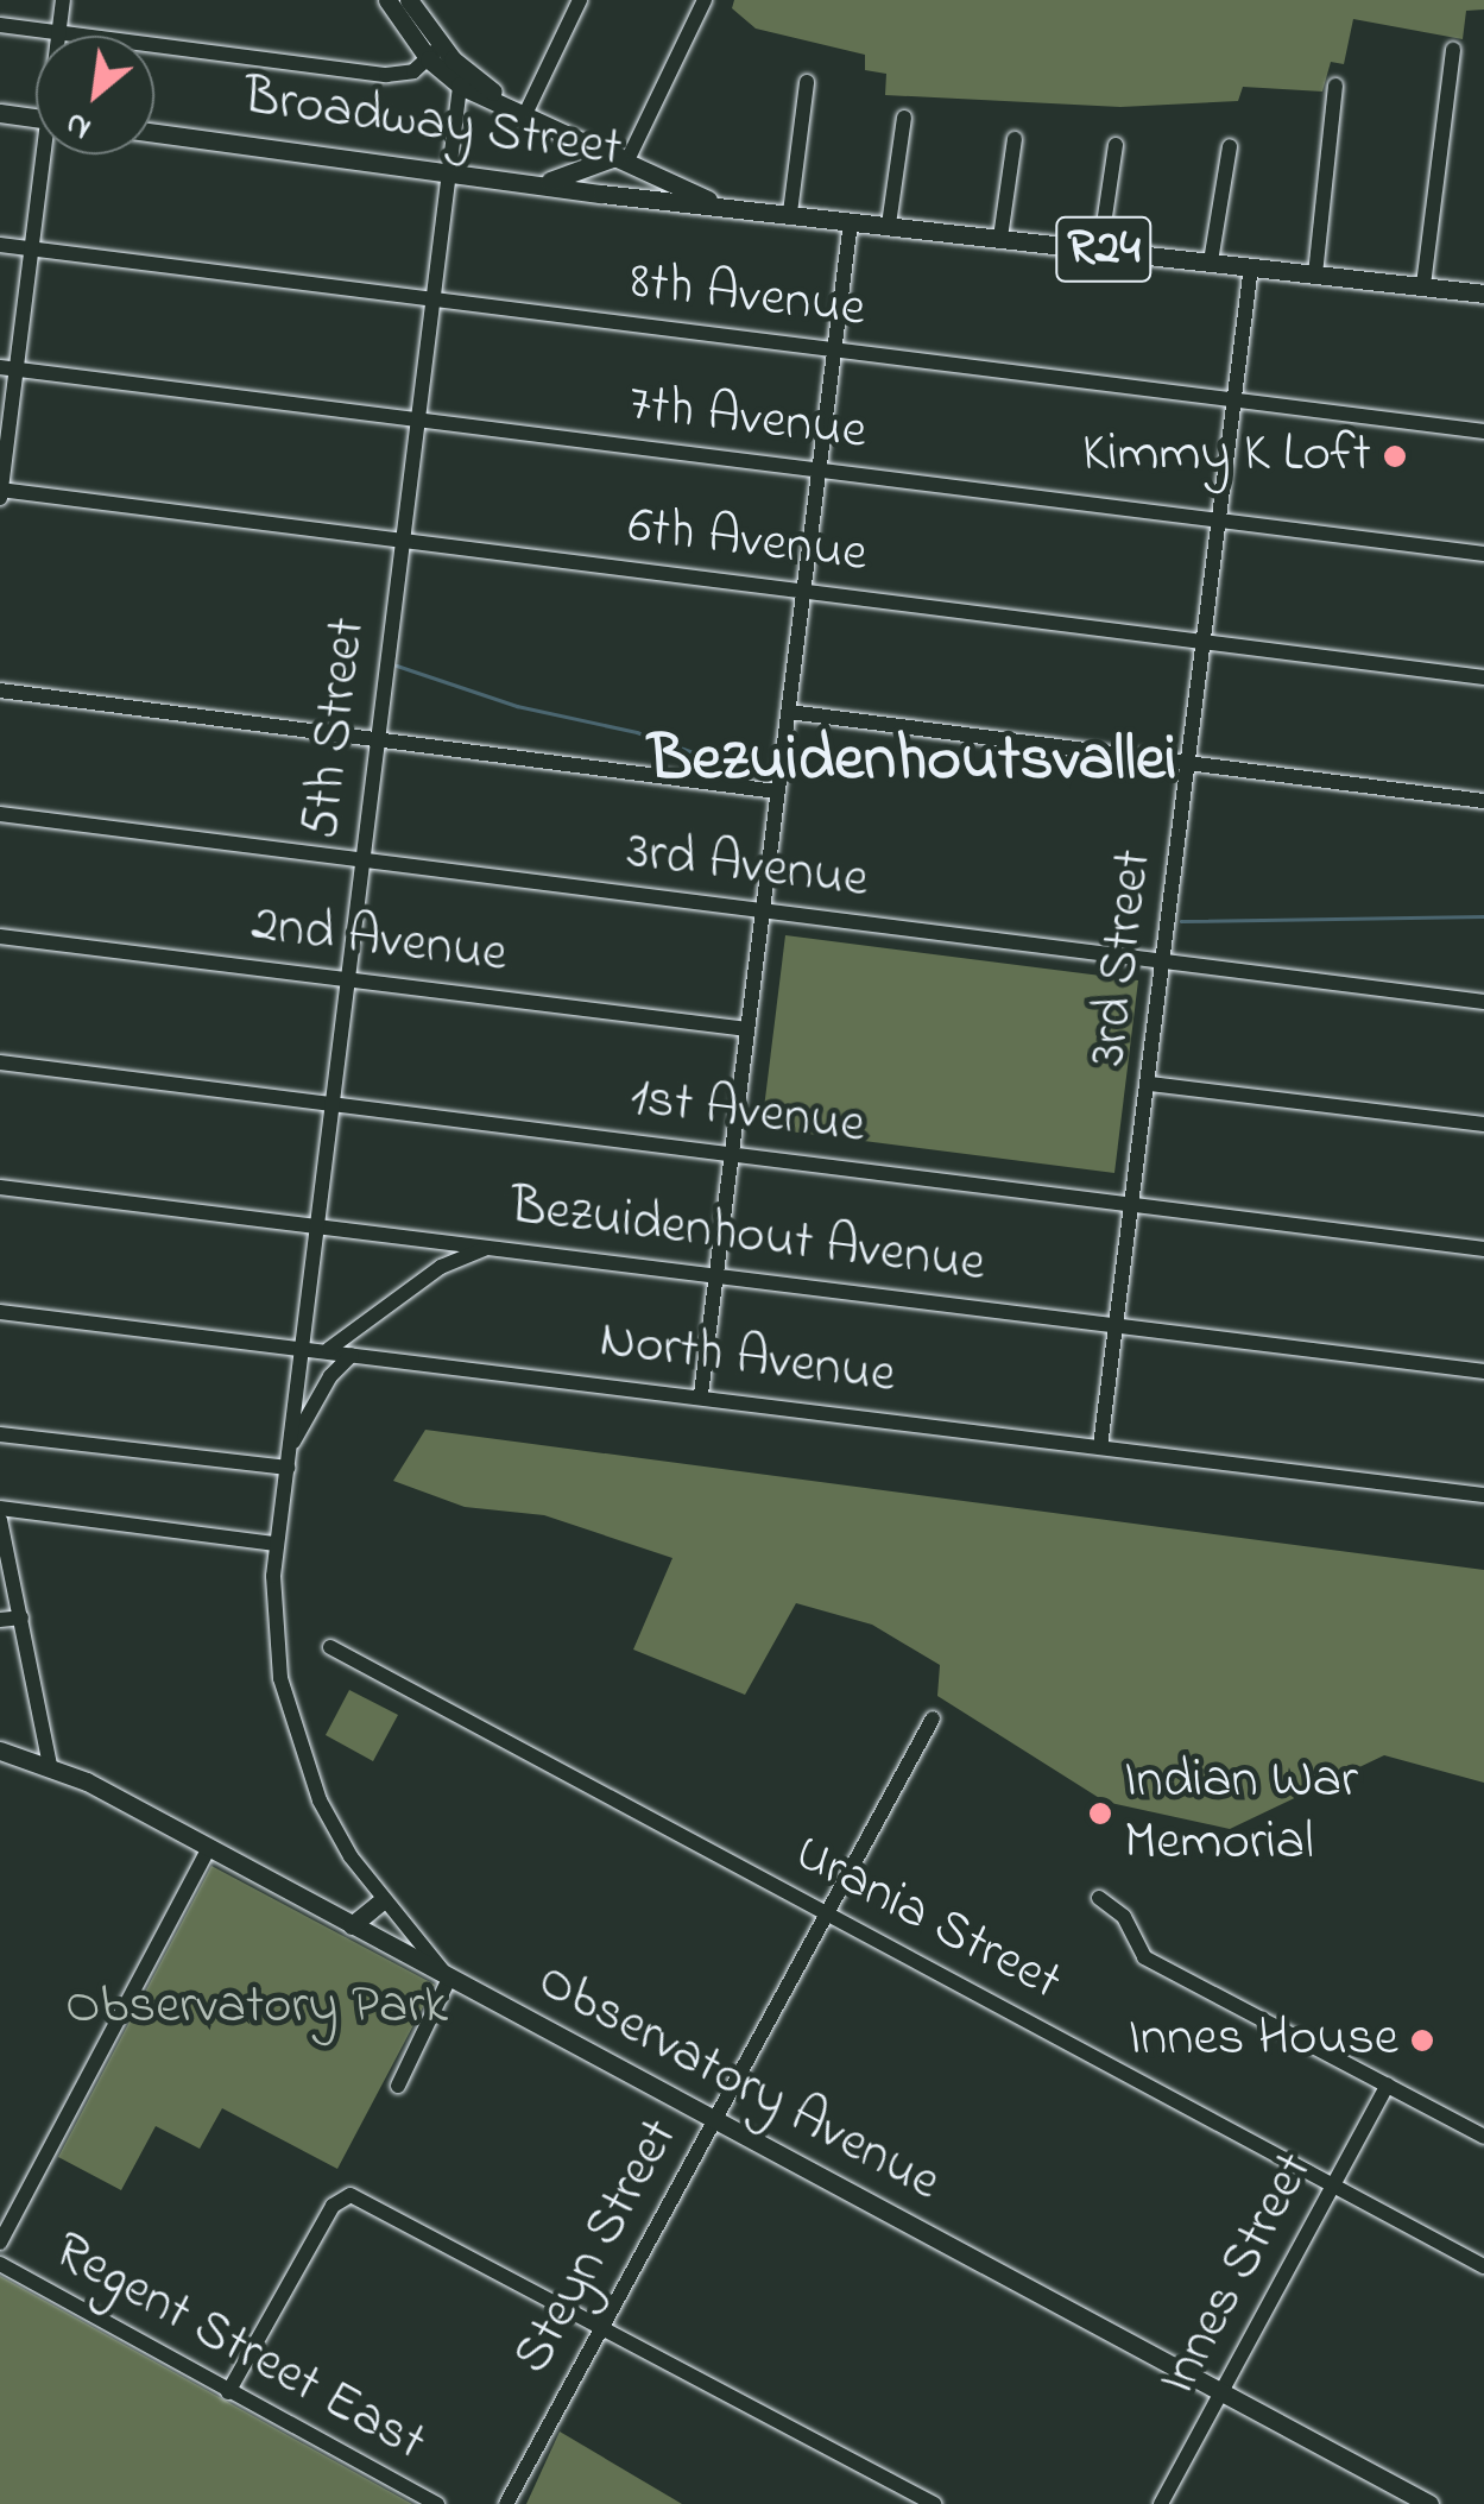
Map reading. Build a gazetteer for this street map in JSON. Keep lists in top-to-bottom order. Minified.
{"streets":{"main road":["Broadway Street","R24","Observatory Avenue"],"street":["8th Avenue","7th Avenue","6th Avenue","5th Street","3rd Avenue","2nd Avenue","3rd Street","1st Avenue","Bezuidenhout Avenue","North Avenue","Urania Street","Steyn Street","Innes Street","Regent Street East"]},"crossings":[["Broadway Street","R24"],["Broadway Street","5th Street"],["R24","3rd Street"],["8th Avenue","5th Street"],["8th Avenue","3rd Street"],["7th Avenue","5th Street"],["7th Avenue","3rd Street"],["6th Avenue","5th Street"],["6th Avenue","3rd Street"],["5th Street","3rd Avenue"],["5th Street","2nd Avenue"],["5th Street","1st Avenue"],["5th Street","Bezuidenhout Avenue"],["5th Street","North Avenue"],["3rd Avenue","3rd Street"],["3rd Street","1st Avenue"],["3rd Street","Bezuidenhout Avenue"],["3rd Street","North Avenue"],["Urania Street","Steyn Street"],["Urania Street","Innes Street"],["Observatory Avenue","Steyn Street"],["Observatory Avenue","Innes Street"]],"districts":["Bezuidenhoutsvallei"],"parks":["Observatory Park"],"places":["Kimmy K Loft","Indian War Memorial","Innes House"],"north":"bottom left"}
